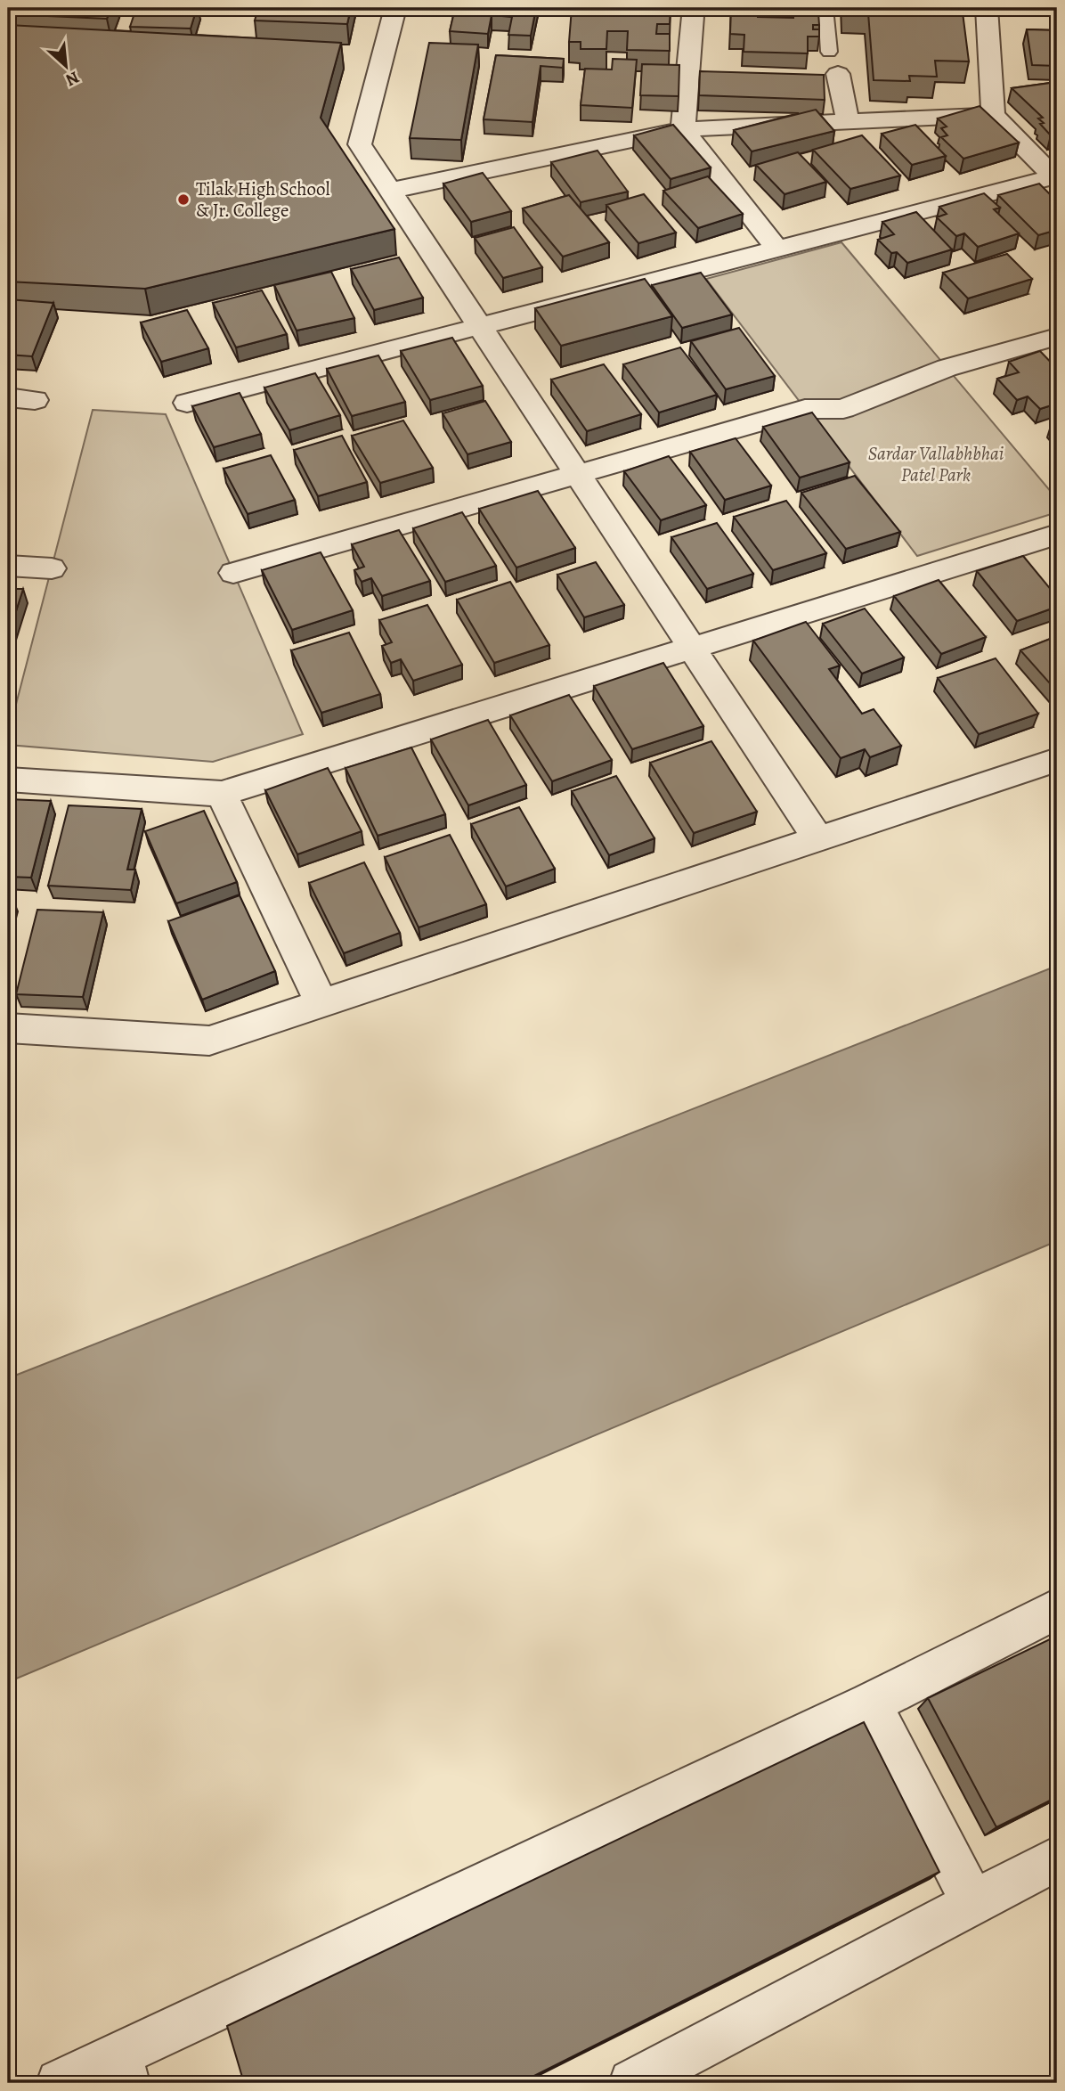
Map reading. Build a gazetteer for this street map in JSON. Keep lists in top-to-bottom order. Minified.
{"parks":["Sardar Vallabhbhai Patel Park"],"places":["Tilak High School & Jr. College"],"north":"bottom right"}
